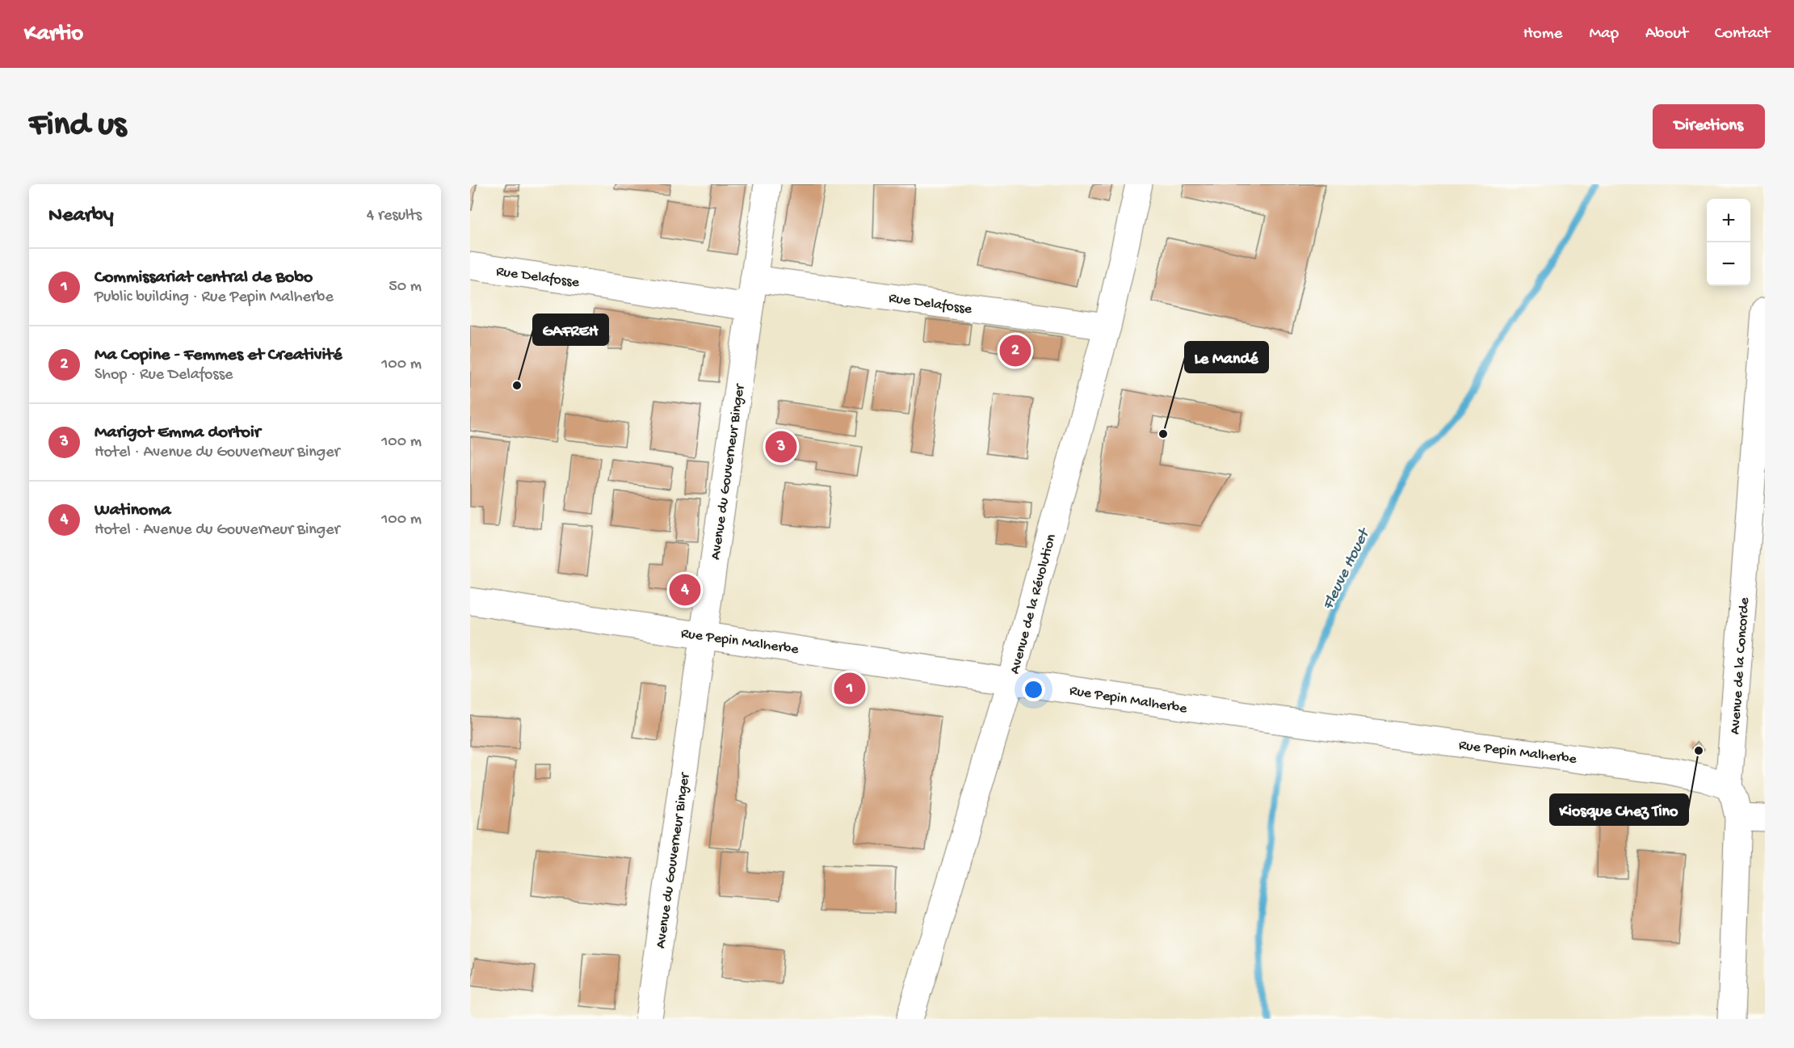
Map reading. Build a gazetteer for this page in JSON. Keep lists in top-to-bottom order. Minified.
{"streets":{"street":["Rue Delafosse","Avenue du Gouverneur Binger","Avenue de la Révolution","Rue Pepin Malherbe","Avenue de la Concorde"]},"crossings":[["Rue Delafosse","Avenue du Gouverneur Binger"],["Rue Delafosse","Avenue de la Révolution"],["Avenue du Gouverneur Binger","Rue Pepin Malherbe"],["Avenue de la Révolution","Rue Pepin Malherbe"],["Rue Pepin Malherbe","Avenue de la Concorde"]],"water":["Fleuve Houet"],"places":["GAFREH","Le Mandé","Kiosque Chez Tino"],"page":{"header":"Kartio","nav":["Home","Map","About","Contact"],"buttons":"Directions","title":"Find us","heading":["Nearby","4 results"],"map_buttons":["+","−"],"list":[{"mark":"1","name":"Commissariat central de Bobo","note":"Public building · Rue Pepin Malherbe","value":"50 m"},{"mark":"2","name":"Ma Copine - Femmes et Creativité","note":"Shop · Rue Delafosse","value":"100 m"},{"mark":"3","name":"Marigot Emma dortoir","note":"Hotel · Avenue du Gouverneur Binger","value":"100 m"},{"mark":"4","name":"Watinoma","note":"Hotel · Avenue du Gouverneur Binger","value":"100 m"}],"pins":["2","3","4","1"]}}
